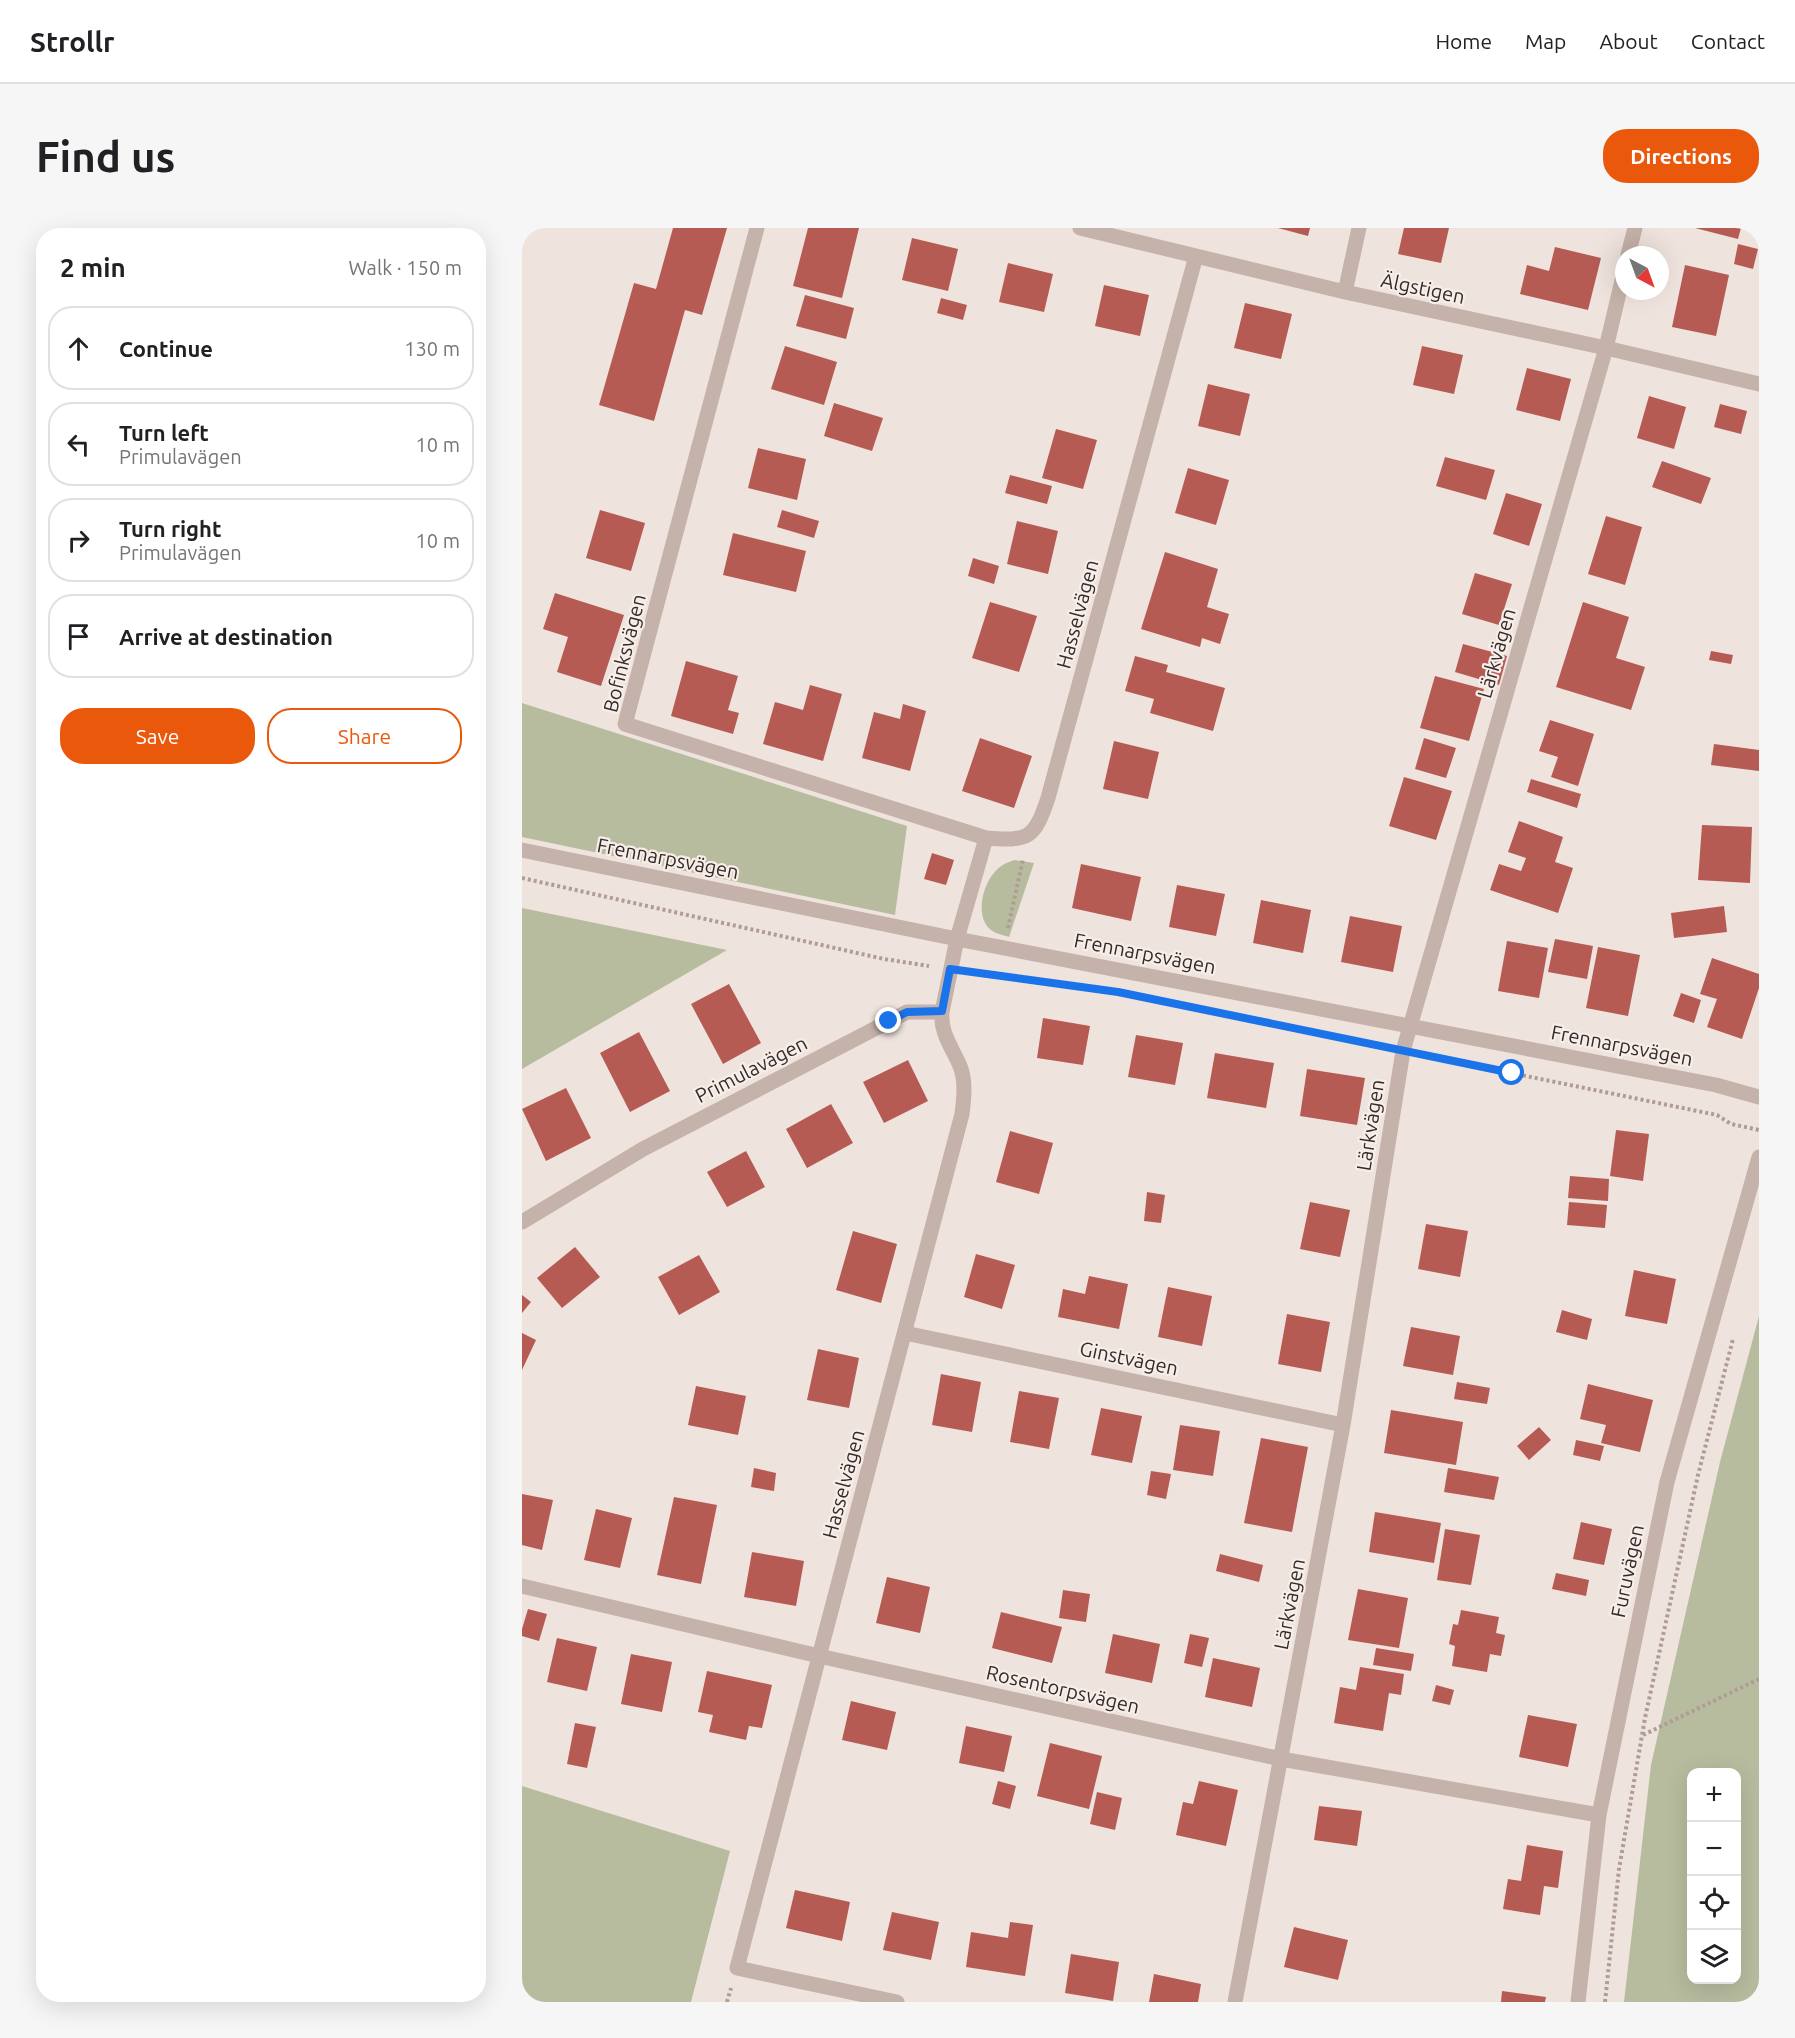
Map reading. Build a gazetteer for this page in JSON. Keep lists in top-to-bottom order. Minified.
{"streets":{"street":["Älgstigen","Hasselvägen","Bofinksvägen","Lärkvägen","Frennarpsvägen","Primulavägen","Ginstvägen","Furuvägen","Rosentorpsvägen"]},"crossings":[["Älgstigen","Hasselvägen"],["Älgstigen","Lärkvägen"],["Hasselvägen","Primulavägen"],["Hasselvägen","Ginstvägen"],["Hasselvägen","Rosentorpsvägen"],["Lärkvägen","Frennarpsvägen"],["Lärkvägen","Ginstvägen"],["Lärkvägen","Rosentorpsvägen"],["Furuvägen","Rosentorpsvägen"]],"north":"bottom right","page":{"header":"Strollr","nav":["Home","Map","About","Contact"],"buttons":["Directions",["Save","Share"]],"title":"Find us","heading":["2 min","Walk · 150 m"],"list":[["Continue","130 m"],["Turn left","Primulavägen","10 m"],["Turn right","Primulavägen","10 m"],"Arrive at destination"],"map_buttons":["+","−"]}}
